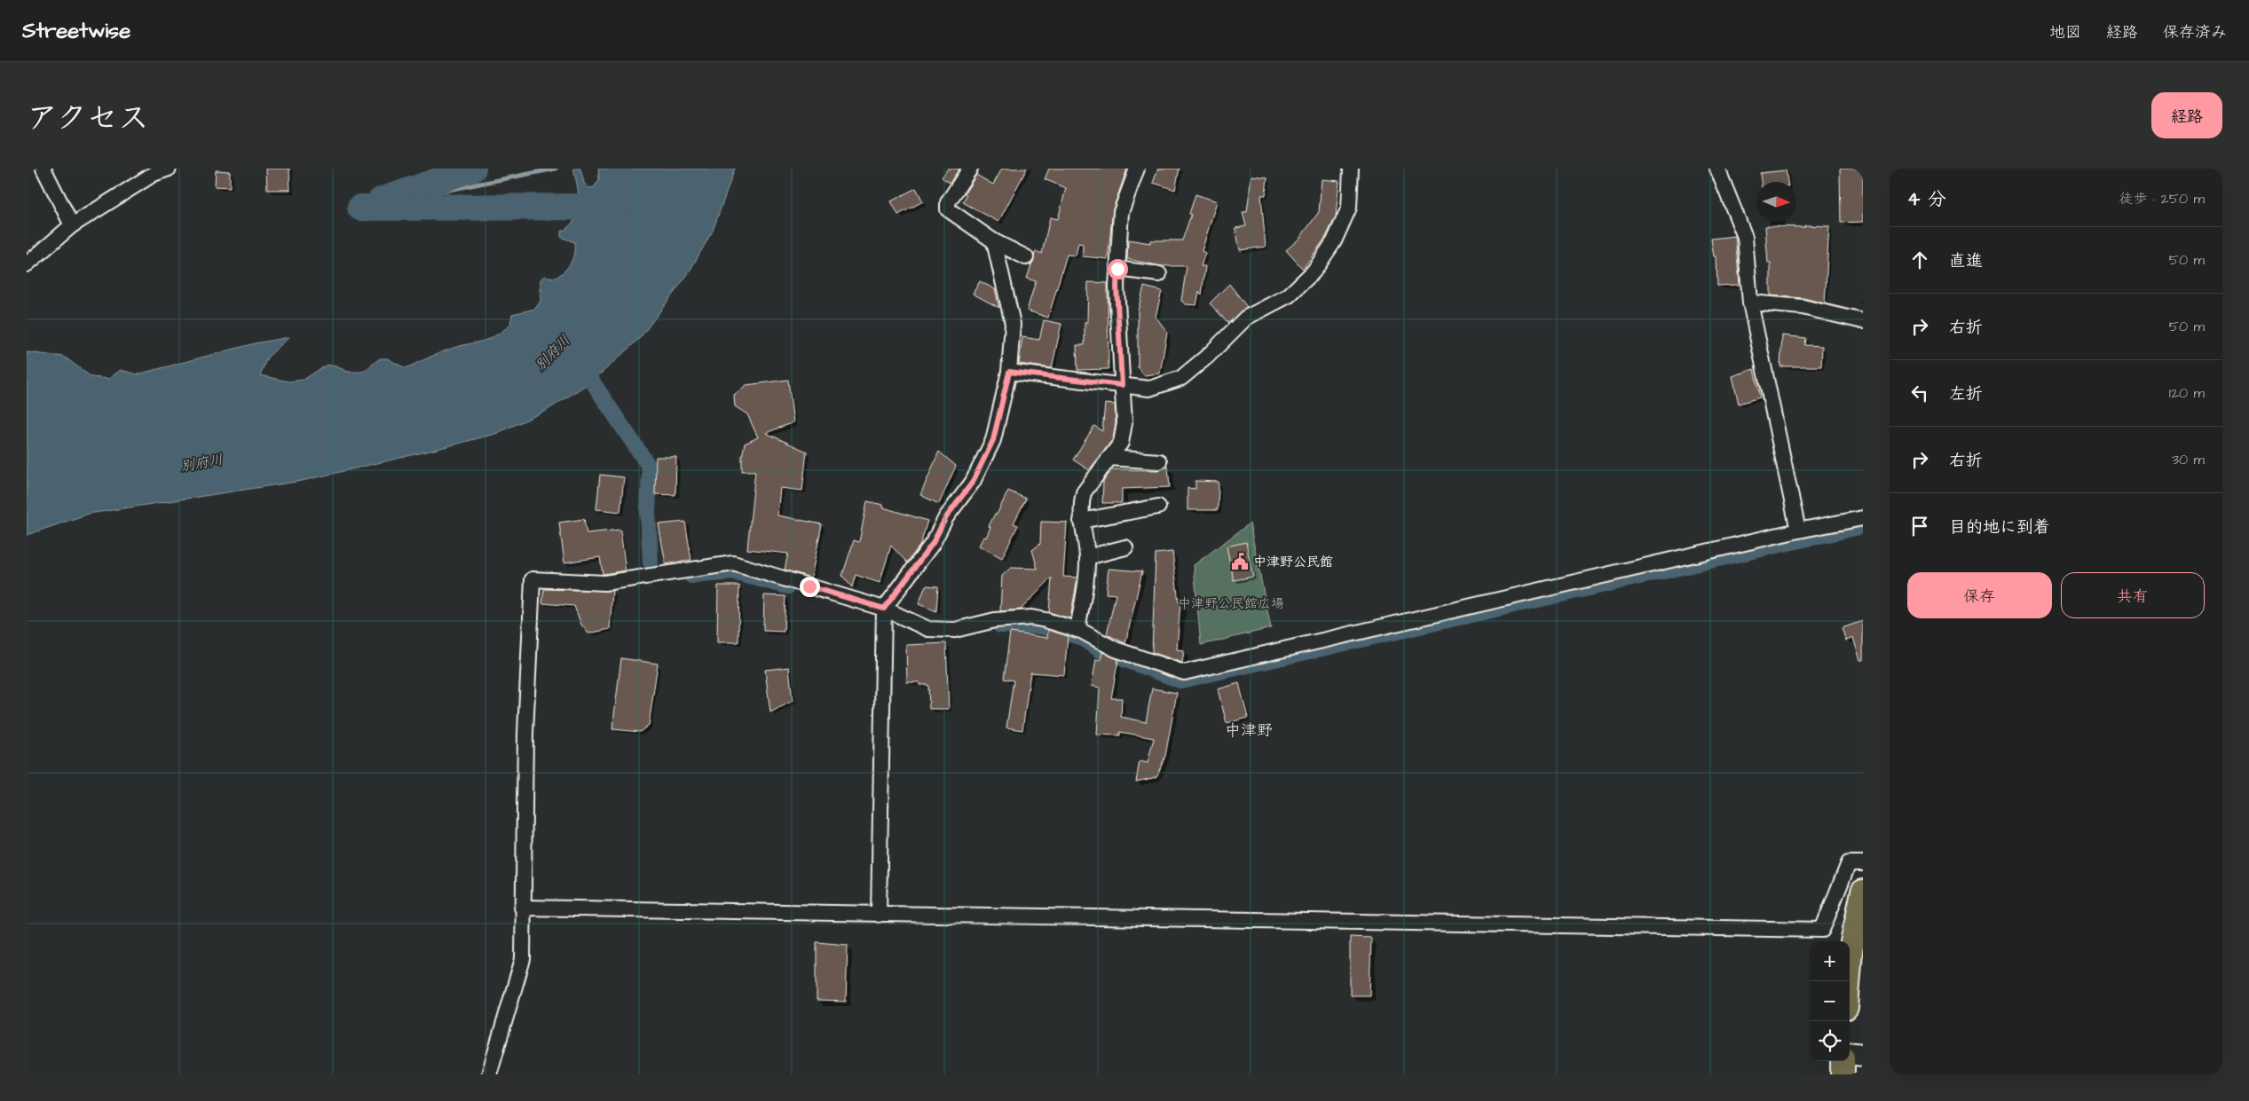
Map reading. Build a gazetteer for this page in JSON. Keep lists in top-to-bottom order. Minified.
{"districts":["中津野"],"water":["別府川"],"parks":["中津野公民館広場"],"places":{"public building":["中津野公民館"]},"north":"right","page":{"header":"Streetwise","nav":["地図","経路","保存済み"],"title":"アクセス","buttons":["経路",["保存","共有"]],"heading":["4 分","徒歩 · 250 m"],"list":[["直進","50 m"],["右折","50 m"],["左折","120 m"],["右折","30 m"],"目的地に到着"],"map_buttons":["+","−"]}}
